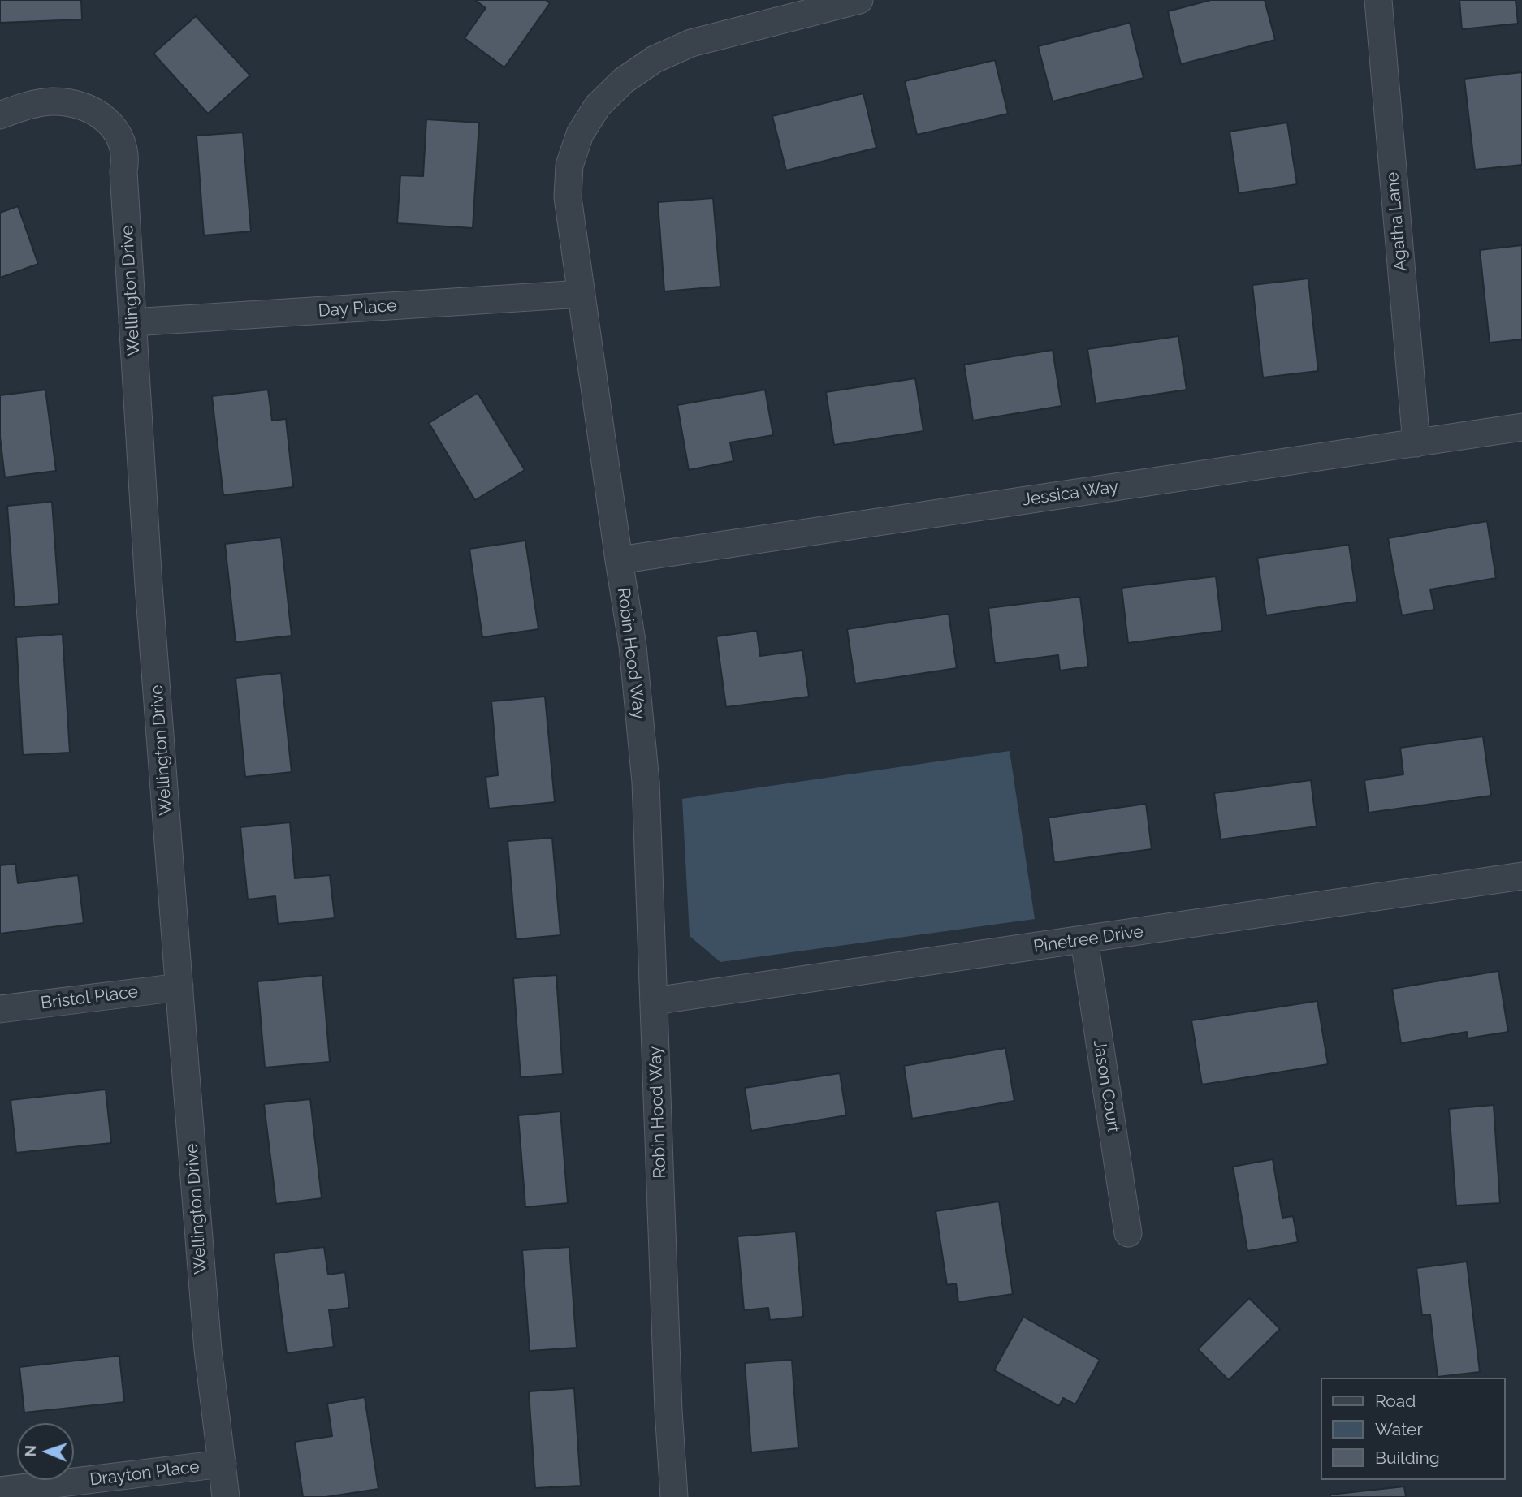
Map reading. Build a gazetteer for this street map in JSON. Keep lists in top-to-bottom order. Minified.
{"streets":{"street":["Agatha Lane","Wellington Drive","Day Place","Jessica Way","Robin Hood Way","Pinetree Drive","Bristol Place","Jason Court","Drayton Place"]},"crossings":[["Agatha Lane","Jessica Way"],["Wellington Drive","Day Place"],["Wellington Drive","Bristol Place"],["Wellington Drive","Drayton Place"],["Day Place","Robin Hood Way"],["Jessica Way","Robin Hood Way"],["Robin Hood Way","Pinetree Drive"],["Pinetree Drive","Jason Court"]],"legend":["Road","Water","Building"],"north":"left"}
